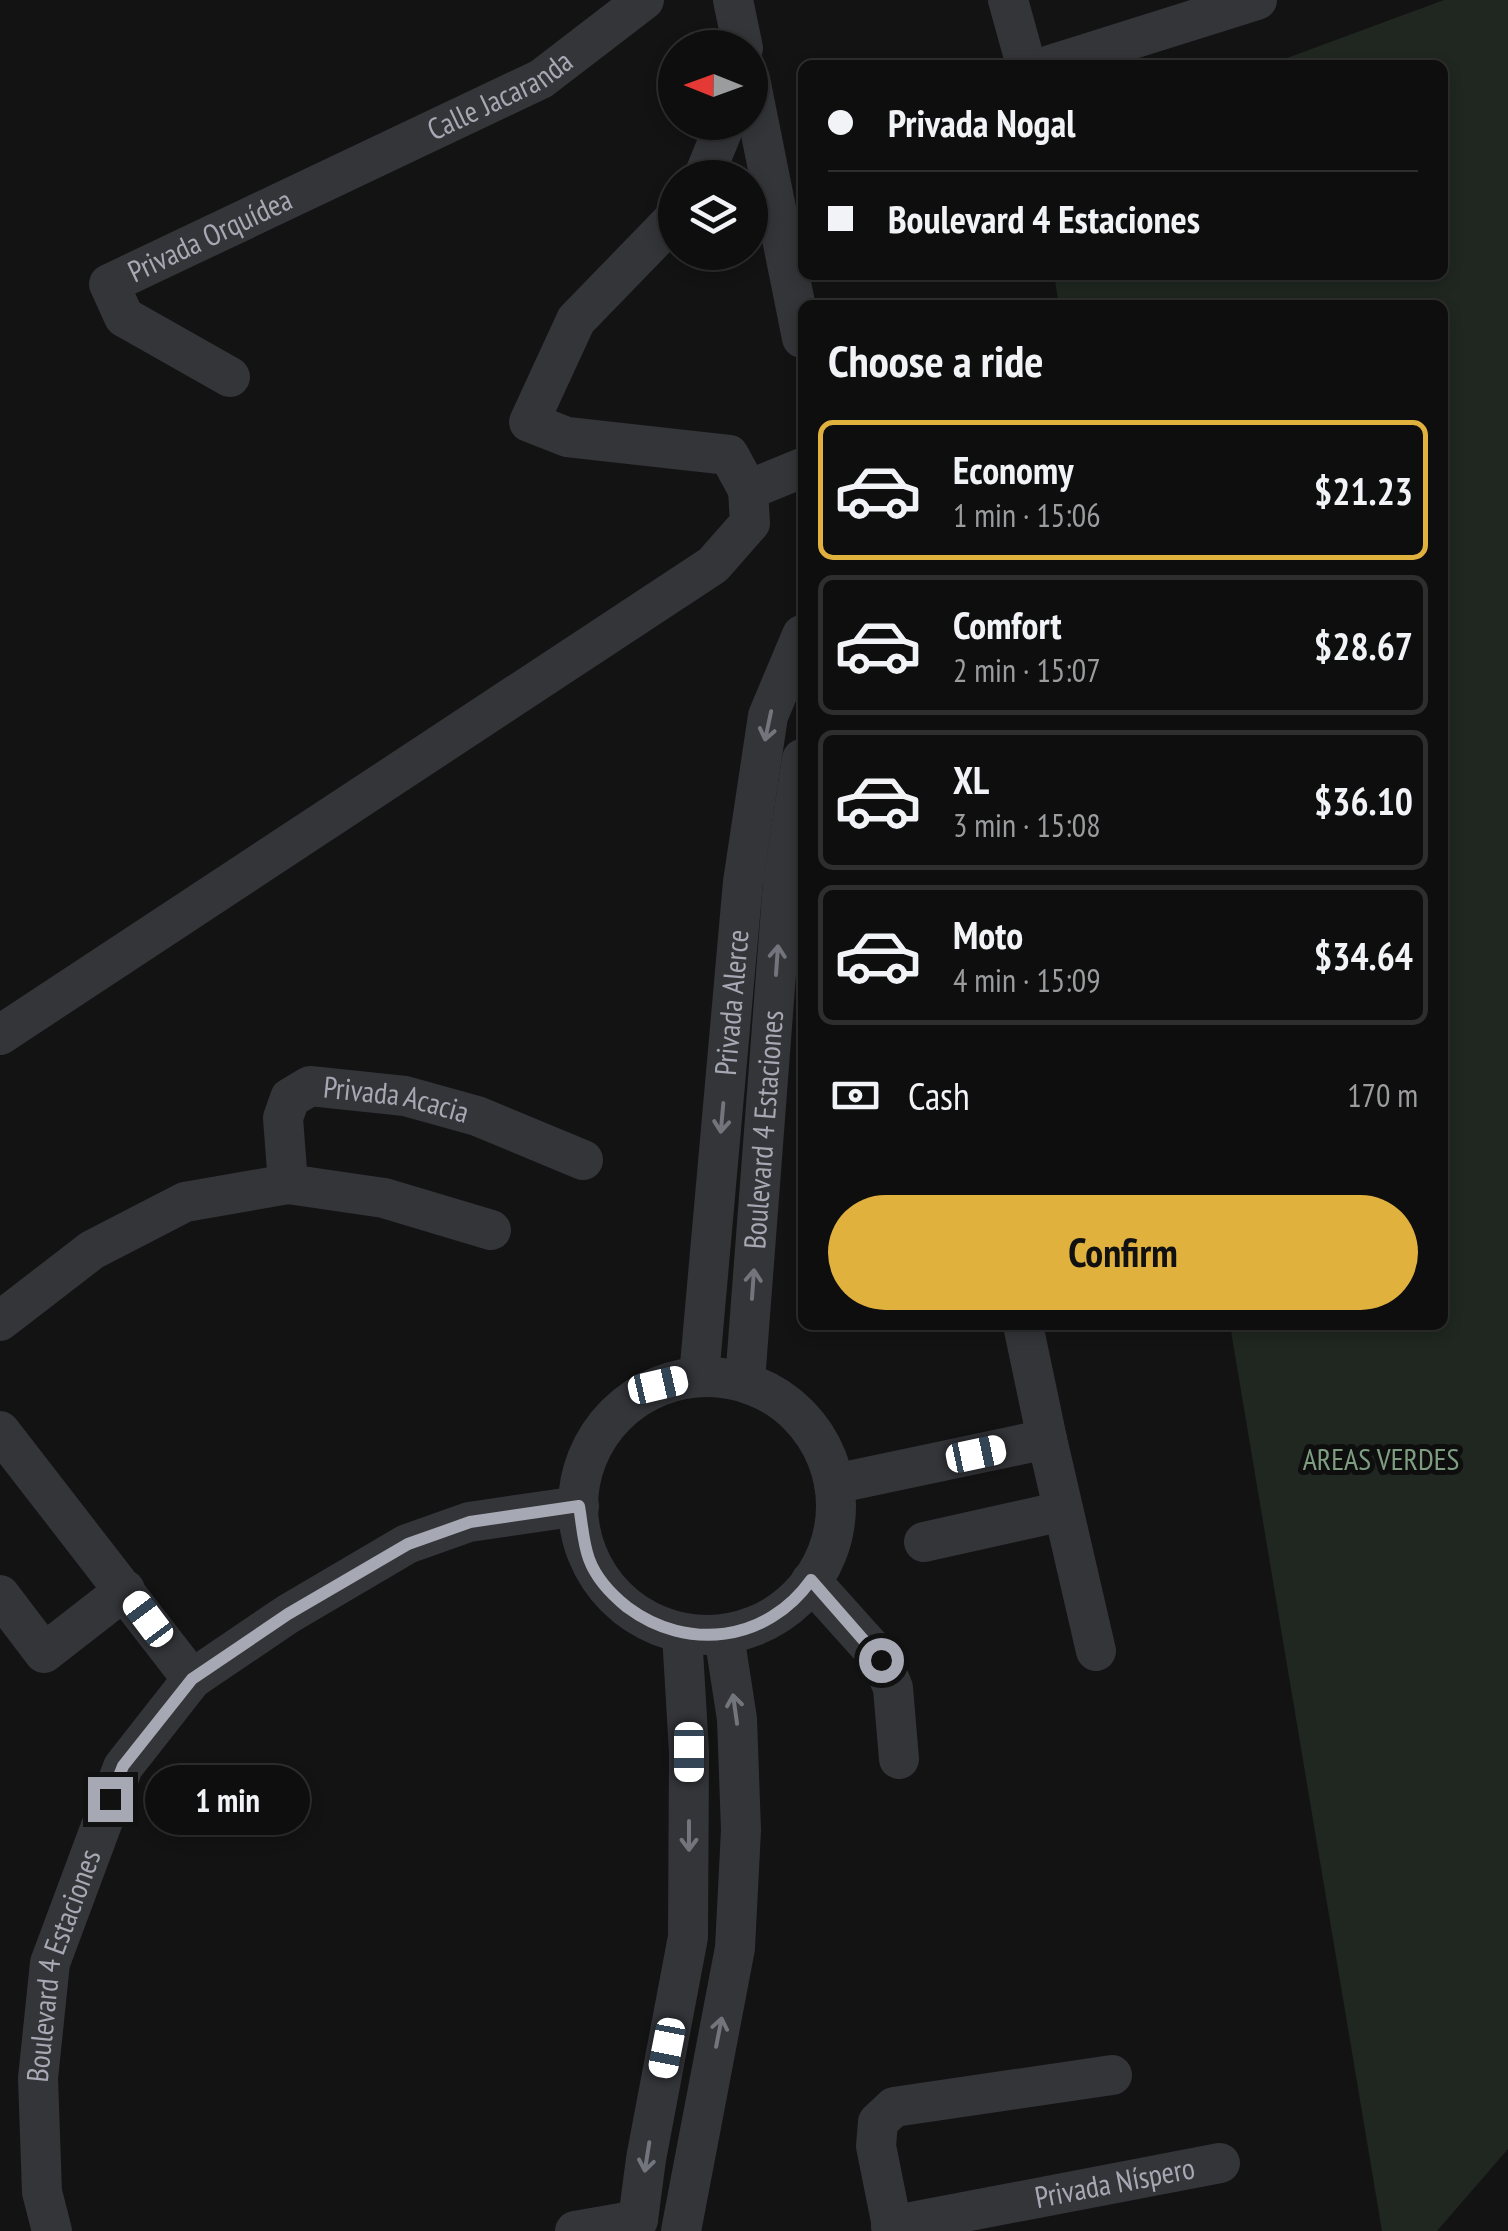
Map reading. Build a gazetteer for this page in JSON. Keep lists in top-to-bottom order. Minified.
{"streets":{"street":["Calle Jacaranda","Privada Orquídea","Privada Alerce","Privada Acacia","Boulevard 4 Estaciones","Privada Níspero"]},"crossings":[["Calle Jacaranda","Privada Orquídea"],["Privada Alerce","Boulevard 4 Estaciones"]],"one_way":["Privada Alerce","Boulevard 4 Estaciones"],"parks":["AREAS VERDES"],"north":"left","page":{"banner":["Privada Nogal","Boulevard 4 Estaciones"],"heading":"Choose a ride","list":[{"name":"Economy","note":"1 min · 15:06","value":"$21.23"},{"name":"Comfort","note":"2 min · 15:07","value":"$28.67"},{"name":"XL","note":"3 min · 15:08","value":"$36.10"},{"name":"Moto","note":"4 min · 15:09","value":"$34.64"}],"pay":["Cash","170 m"],"buttons":"Confirm","bubble":"1 min"}}
